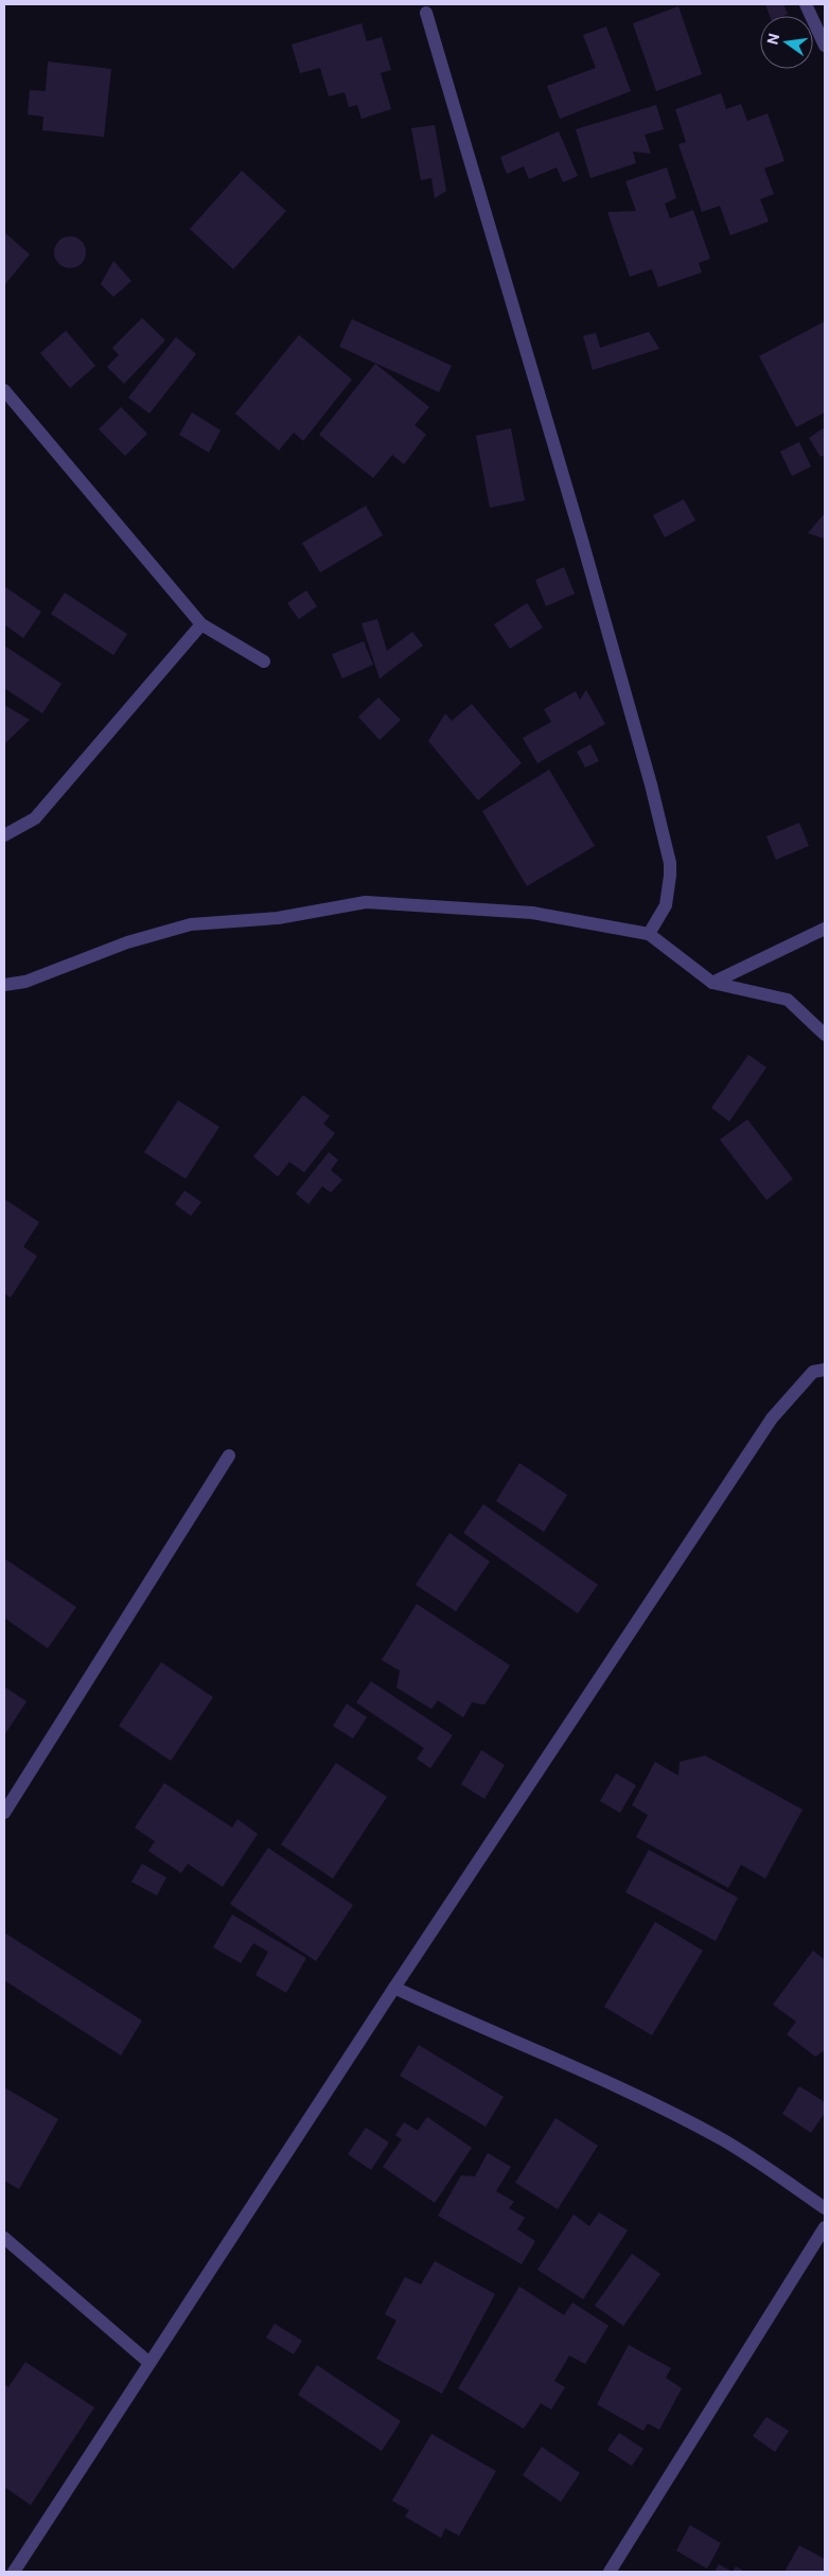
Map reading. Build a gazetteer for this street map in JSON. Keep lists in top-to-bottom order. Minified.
{"north":"left"}
